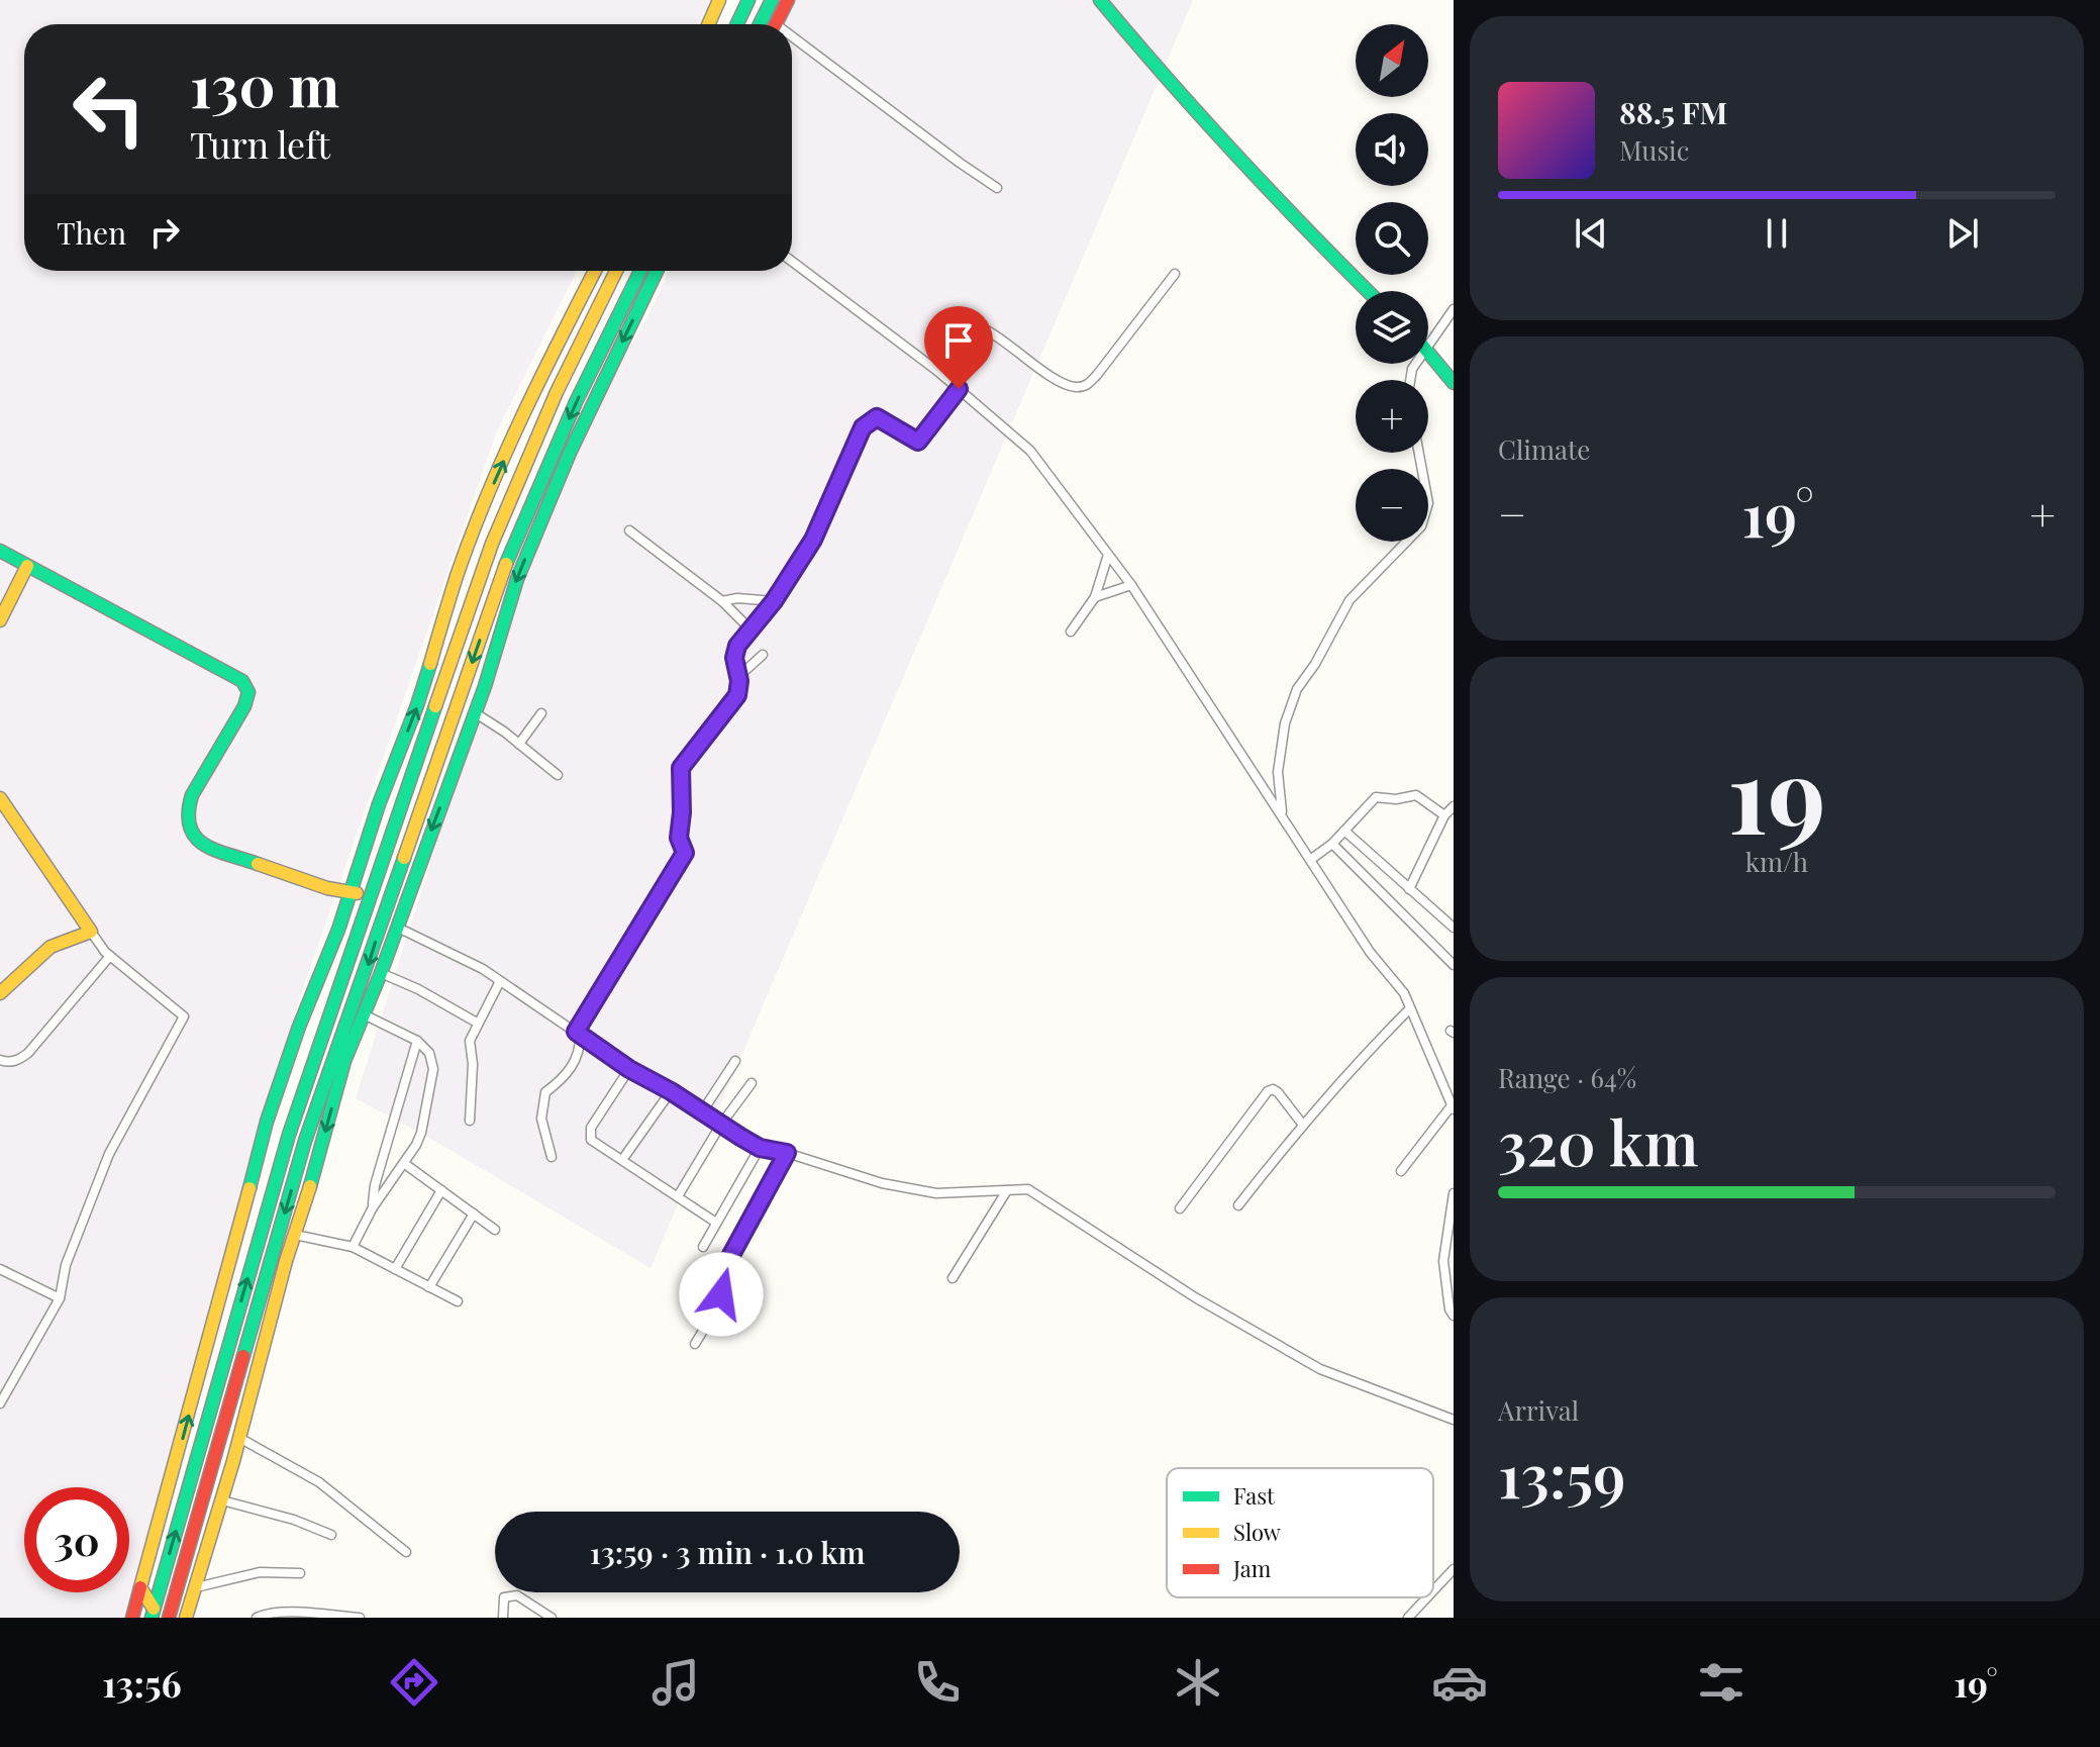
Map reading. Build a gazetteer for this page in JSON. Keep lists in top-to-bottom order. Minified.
{"legend":["Fast","Slow","Jam"],"north":"top right","page":{"map_buttons":["+","−"],"turn":["130 m","Turn left"],"song":["88.5 FM","Music"],"then":"Then","tile":["Climate",["19","km/h"],["Range · 64%","320 km"],["Arrival","13:59"]],"heat":["−","19°","+"],"limit":"30","trip":"13:59 · 3 min · 1.0 km","tabs":["13:56","19°"]}}
